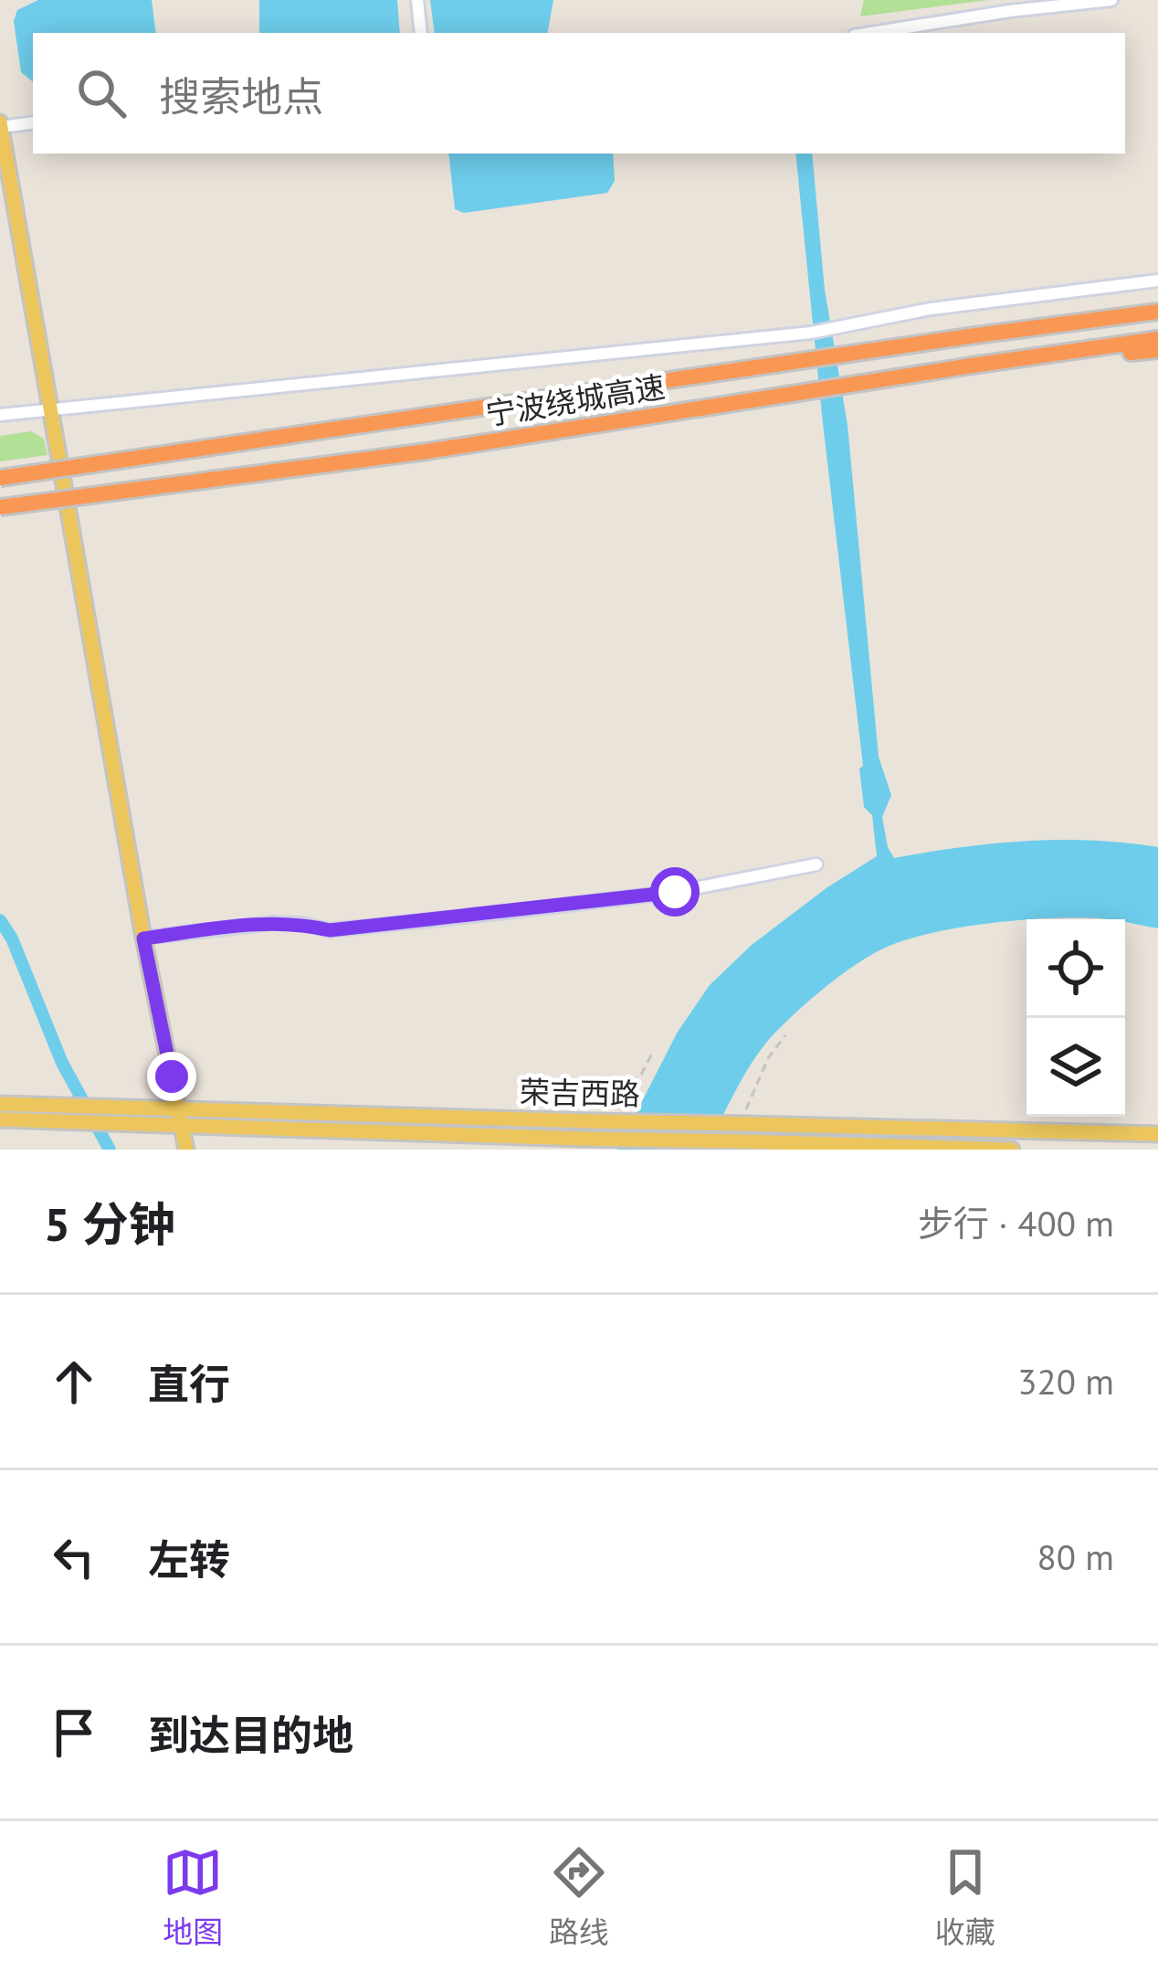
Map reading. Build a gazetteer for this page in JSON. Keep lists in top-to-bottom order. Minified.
{"streets":{"highway":["宁波绕城高速"],"main road":["荣吉西路"]},"page":{"search":"搜索地点","heading":["5 分钟","步行 · 400 m"],"list":[["直行","320 m"],["左转","80 m"],"到达目的地"],"nav":["地图","路线","收藏"]}}
